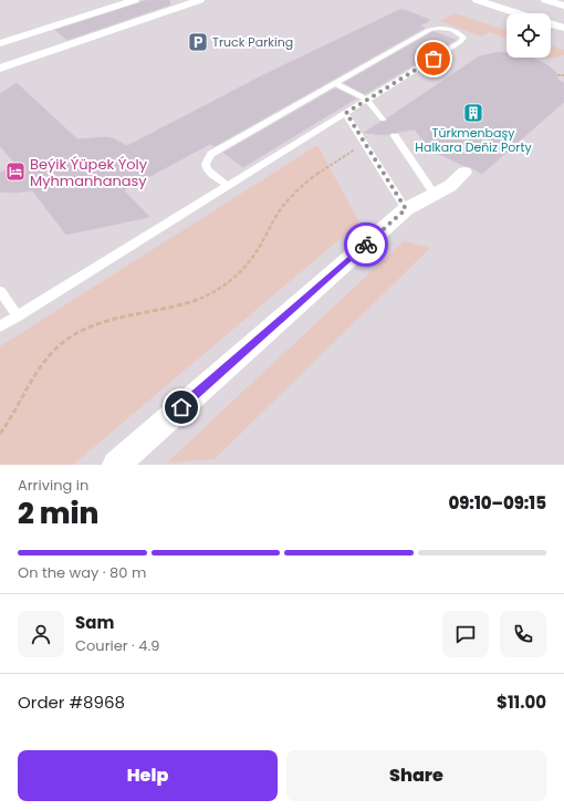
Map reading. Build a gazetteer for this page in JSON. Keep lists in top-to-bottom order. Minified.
{"places":{"parking":["Truck Parking"],"building":["Türkmenbaşy Halkara Deňiz Porty"],"hotel":["Beýik Ýüpek Ýoly Myhmanhanasy"]},"page":{"heading":["2 min","Arriving in","09:10–09:15"],"panel":["Sam","Courier · 4.9","Order #8968","$11.00"],"bar":"On the way · 80 m","buttons":["Help","Share"]}}
